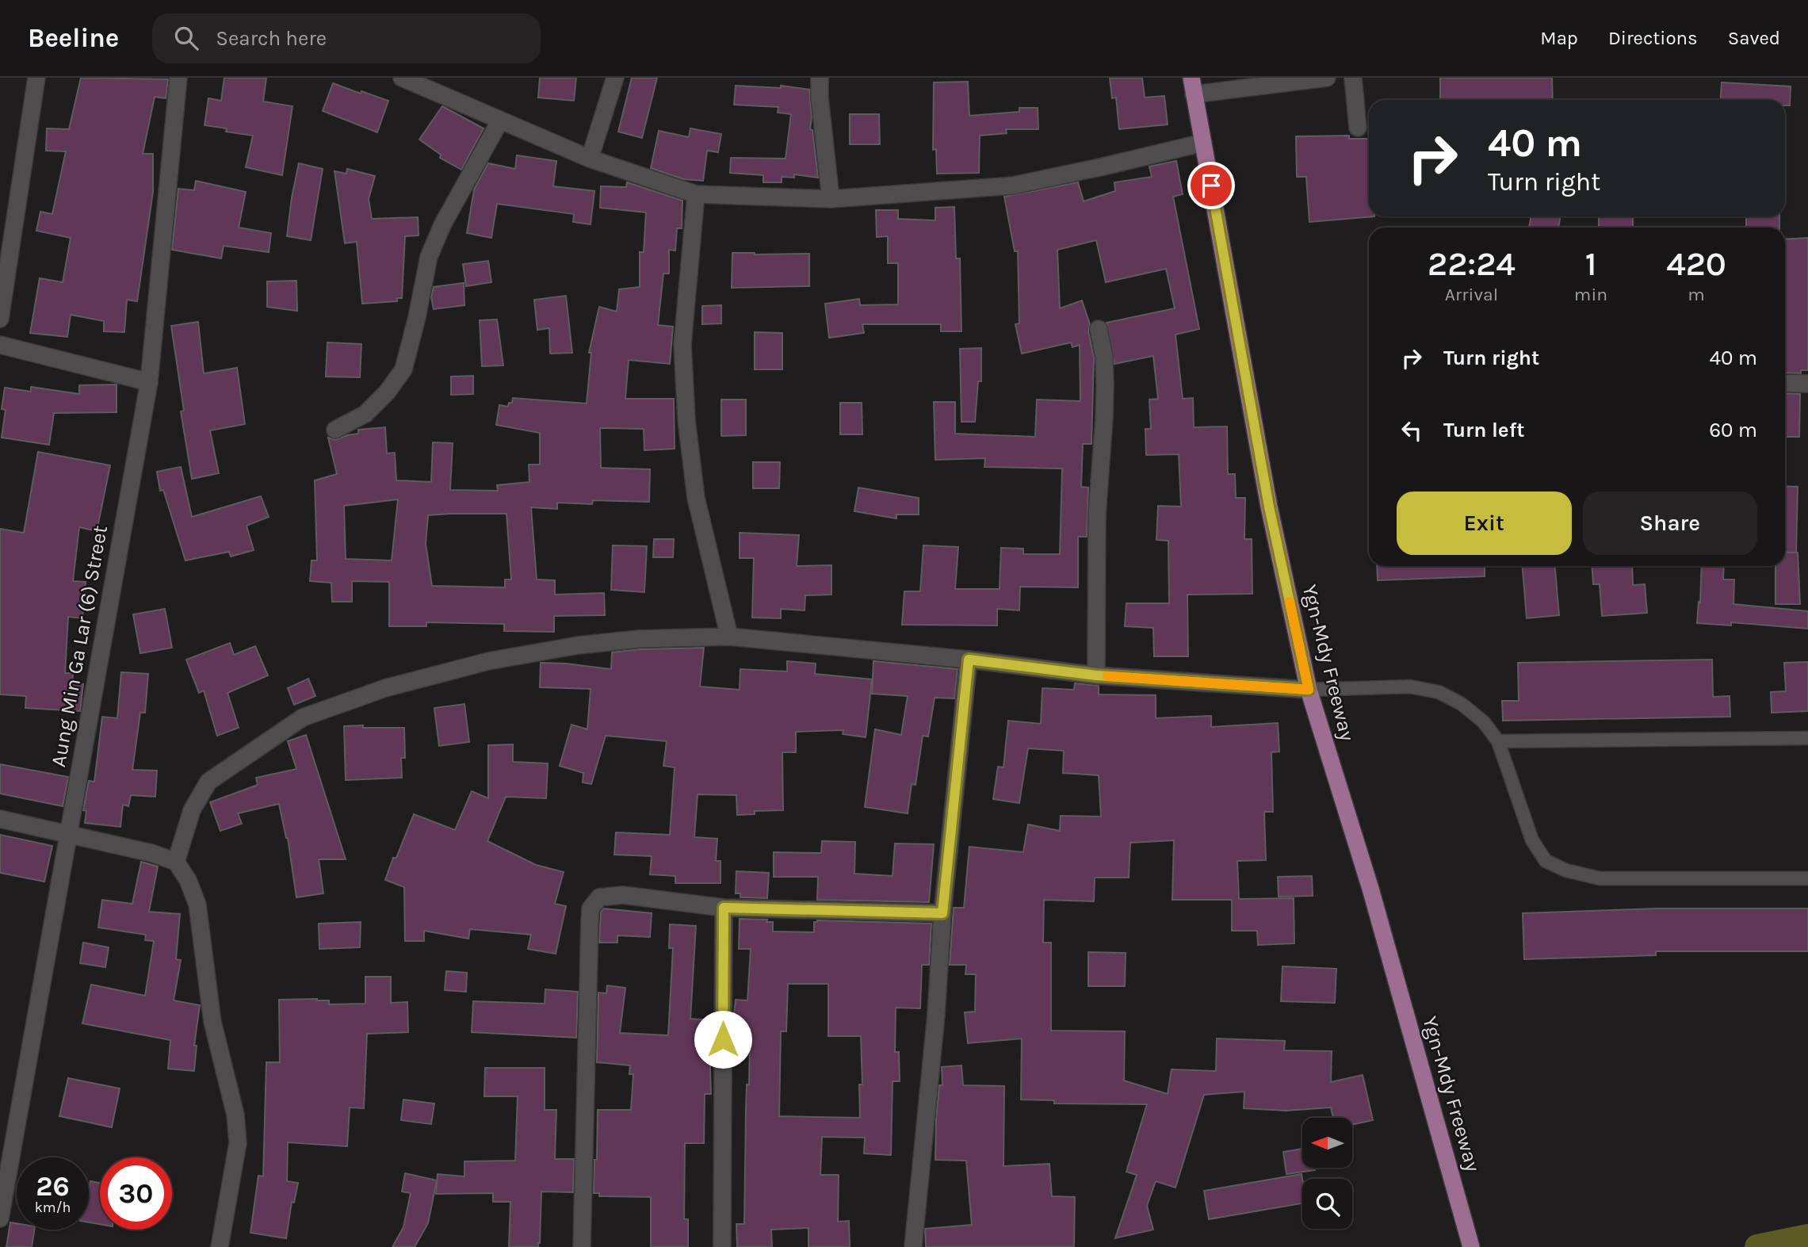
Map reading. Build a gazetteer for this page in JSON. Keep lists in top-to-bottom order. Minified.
{"streets":{"main road":["Ygn-Mdy Freeway"],"street":["Aung Min Ga Lar (6) Street"]},"north":"left","page":{"header":"Beeline","search":"Search here","nav":["Map","Directions","Saved"],"turn":["40 m","Turn right"],"eta":["22:24","Arrival","1","min","420","m"],"list":[{"name":"Turn right","value":"40 m"},{"name":"Turn left","value":"60 m"}],"buttons":["Exit","Share"],"speed":"26 km/h","limit":"30"}}
